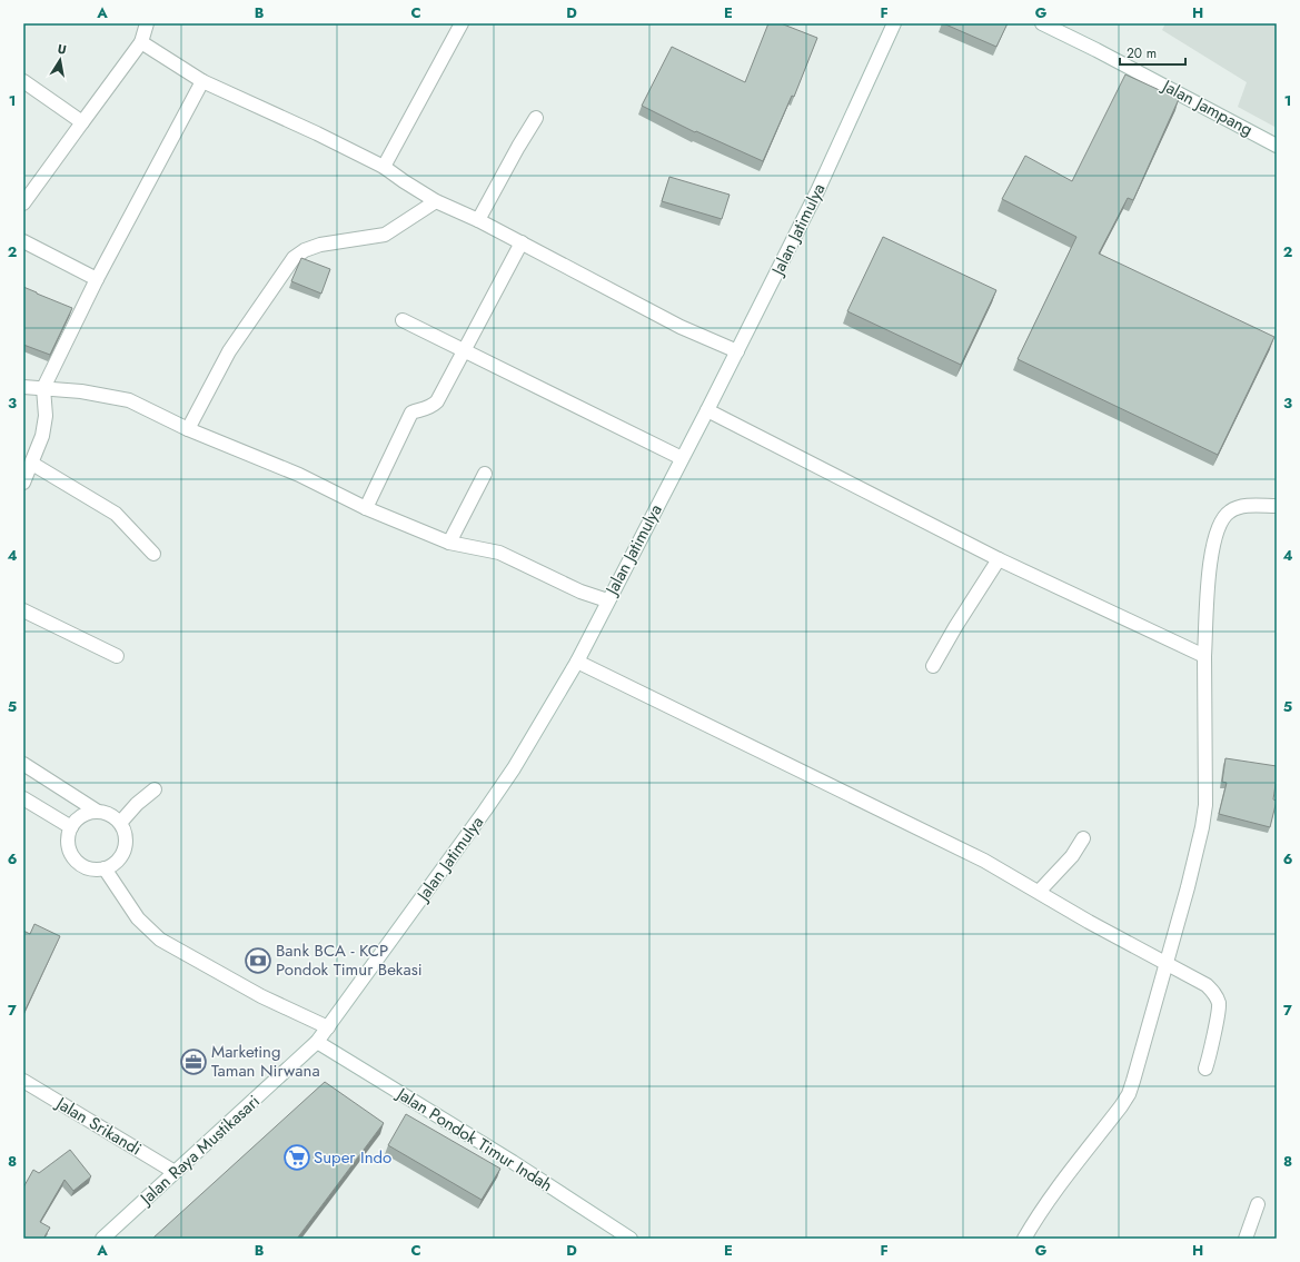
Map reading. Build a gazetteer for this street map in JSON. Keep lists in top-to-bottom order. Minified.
{"streets":{"street":["Jalan Jampang","Jalan Jatimulya","Jalan Srikandi","Jalan Pondok Timur Indah","Jalan Raya Mustikasari"]},"crossings":[["Jalan Jatimulya","Jalan Pondok Timur Indah"],["Jalan Jatimulya","Jalan Raya Mustikasari"],["Jalan Srikandi","Jalan Raya Mustikasari"],["Jalan Pondok Timur Indah","Jalan Raya Mustikasari"]],"places":{"bank":["Bank BCA - KCP Pondok Timur Bekasi"],"office":["Marketing Taman Nirwana"],"supermarket":["Super Indo"]},"scale_bar":"20 m","north":"top","grid":{"columns":["A","B","C","D","E","F","G","H"],"rows":["1","2","3","4","5","6","7","8"]}}
